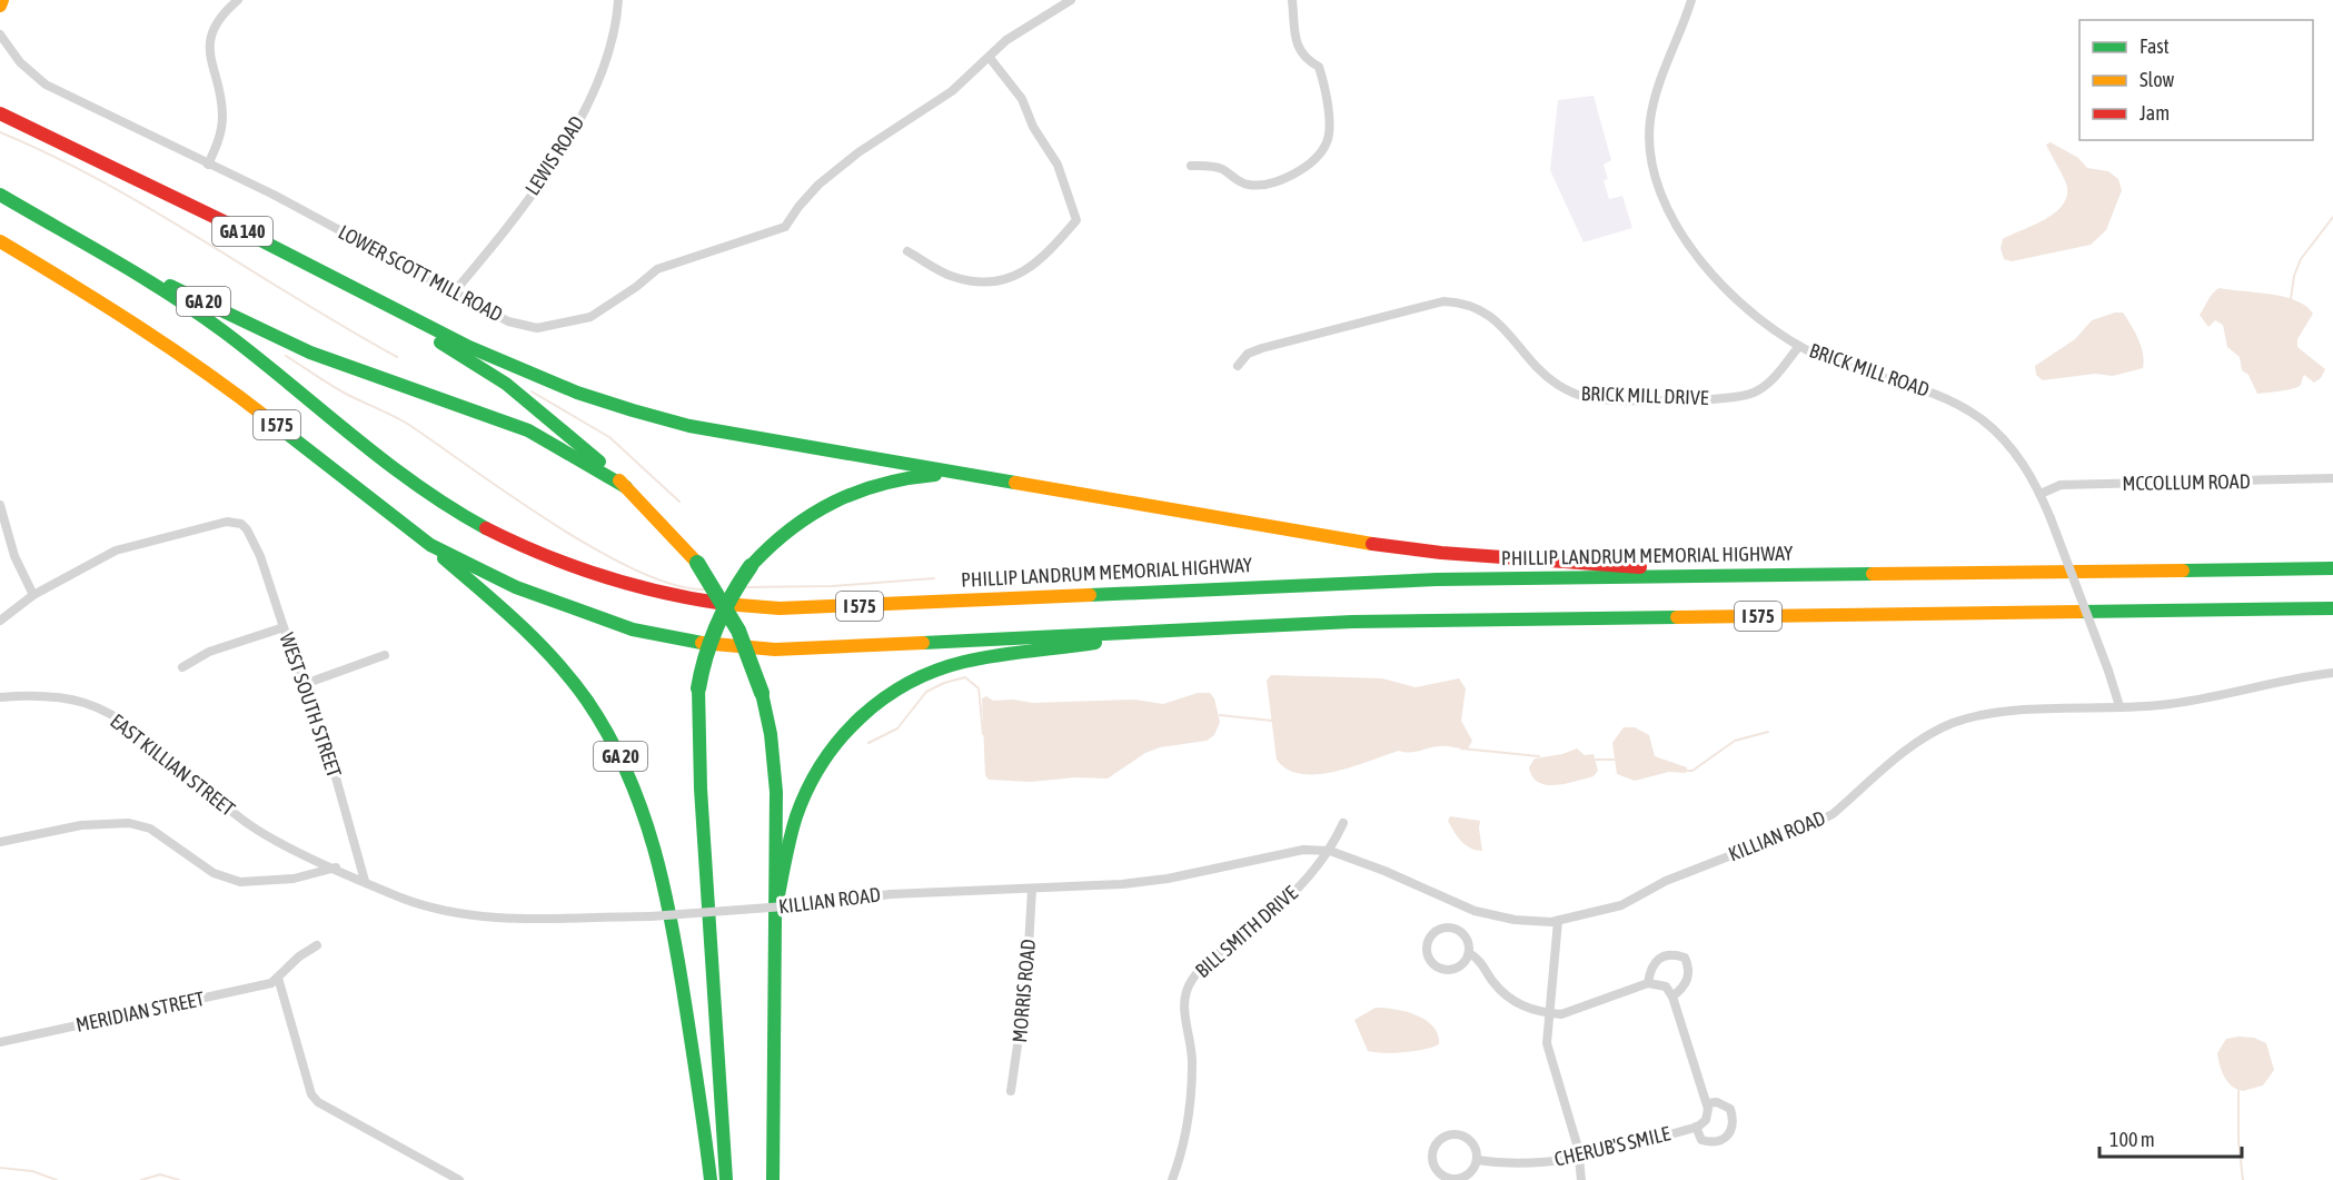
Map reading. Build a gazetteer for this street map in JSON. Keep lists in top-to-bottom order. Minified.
{"streets":{"main road":["GA 140","GA 20","I 575","PHILLIP LANDRUM MEMORIAL HIGHWAY"],"street":["LEWIS ROAD","LOWER SCOTT MILL ROAD","BRICK MILL ROAD","BRICK MILL DRIVE","MCCOLLUM ROAD","WEST SOUTH STREET","EAST KILLIAN STREET","KILLIAN ROAD","BILL SMITH DRIVE","MORRIS ROAD","MERIDIAN STREET","CHERUB'S SMILE"]},"crossings":[["LEWIS ROAD","LOWER SCOTT MILL ROAD"],["GA 140","GA 20"],["GA 20","I 575"],["GA 20","PHILLIP LANDRUM MEMORIAL HIGHWAY"],["BRICK MILL ROAD","BRICK MILL DRIVE"],["BRICK MILL ROAD","MCCOLLUM ROAD"],["BRICK MILL ROAD","KILLIAN ROAD"],["WEST SOUTH STREET","KILLIAN ROAD"],["EAST KILLIAN STREET","KILLIAN ROAD"],["KILLIAN ROAD","BILL SMITH DRIVE"],["KILLIAN ROAD","MORRIS ROAD"]],"legend":["Fast","Slow","Jam"],"scale_bar":"100 m"}
